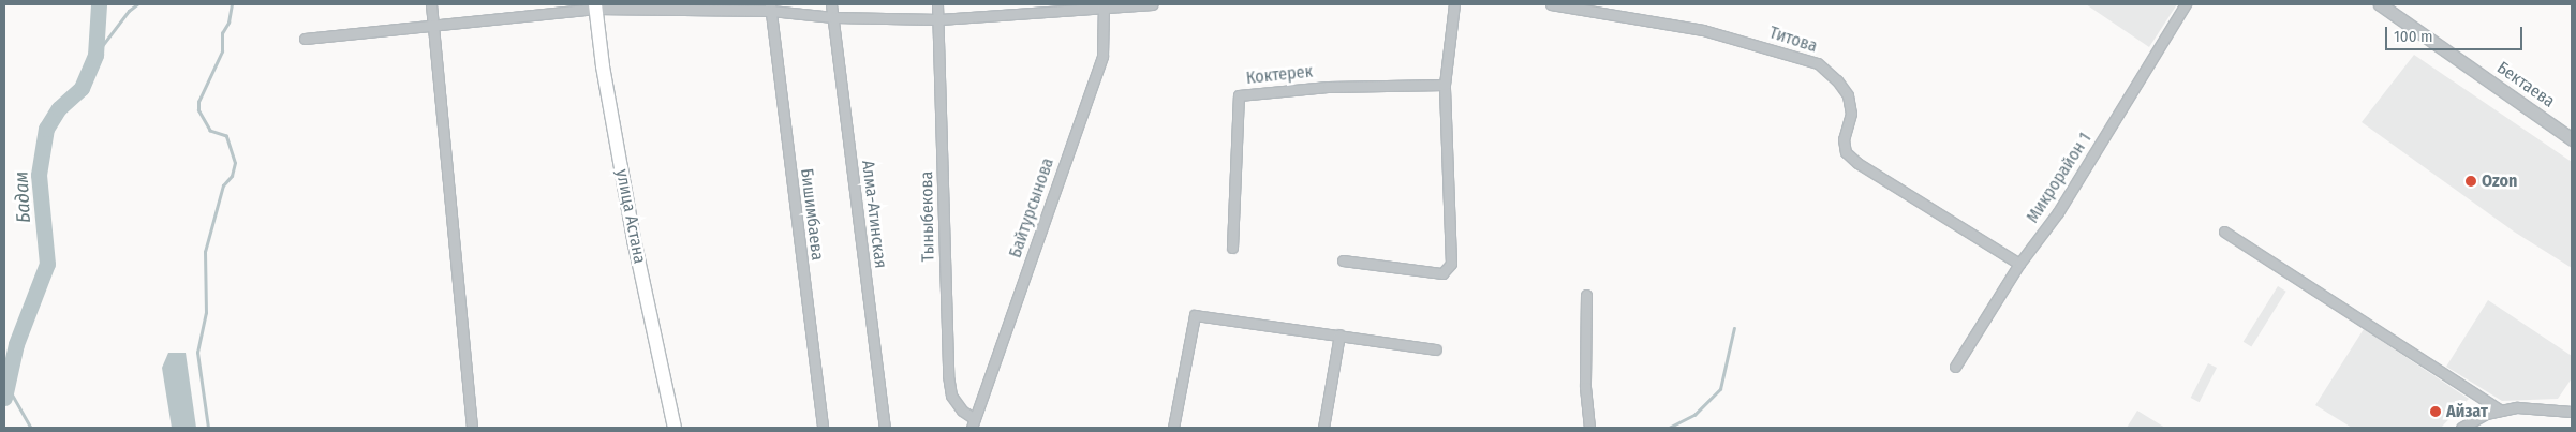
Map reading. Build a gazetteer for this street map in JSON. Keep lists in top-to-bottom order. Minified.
{"streets":{"main road":["улица Астана"],"street":["Титова","Коктерек","Бектаева","Микрорайон 1","Байтурсынова","Бишимбаева","Алма-Атинская","Тыныбекова"]},"crossings":[["Титова","Микрорайон 1"],["Байтурсынова","Тыныбекова"]],"water":["Бадам"],"places":["Ozon","Айзат"],"scale_bar":"100 m"}
